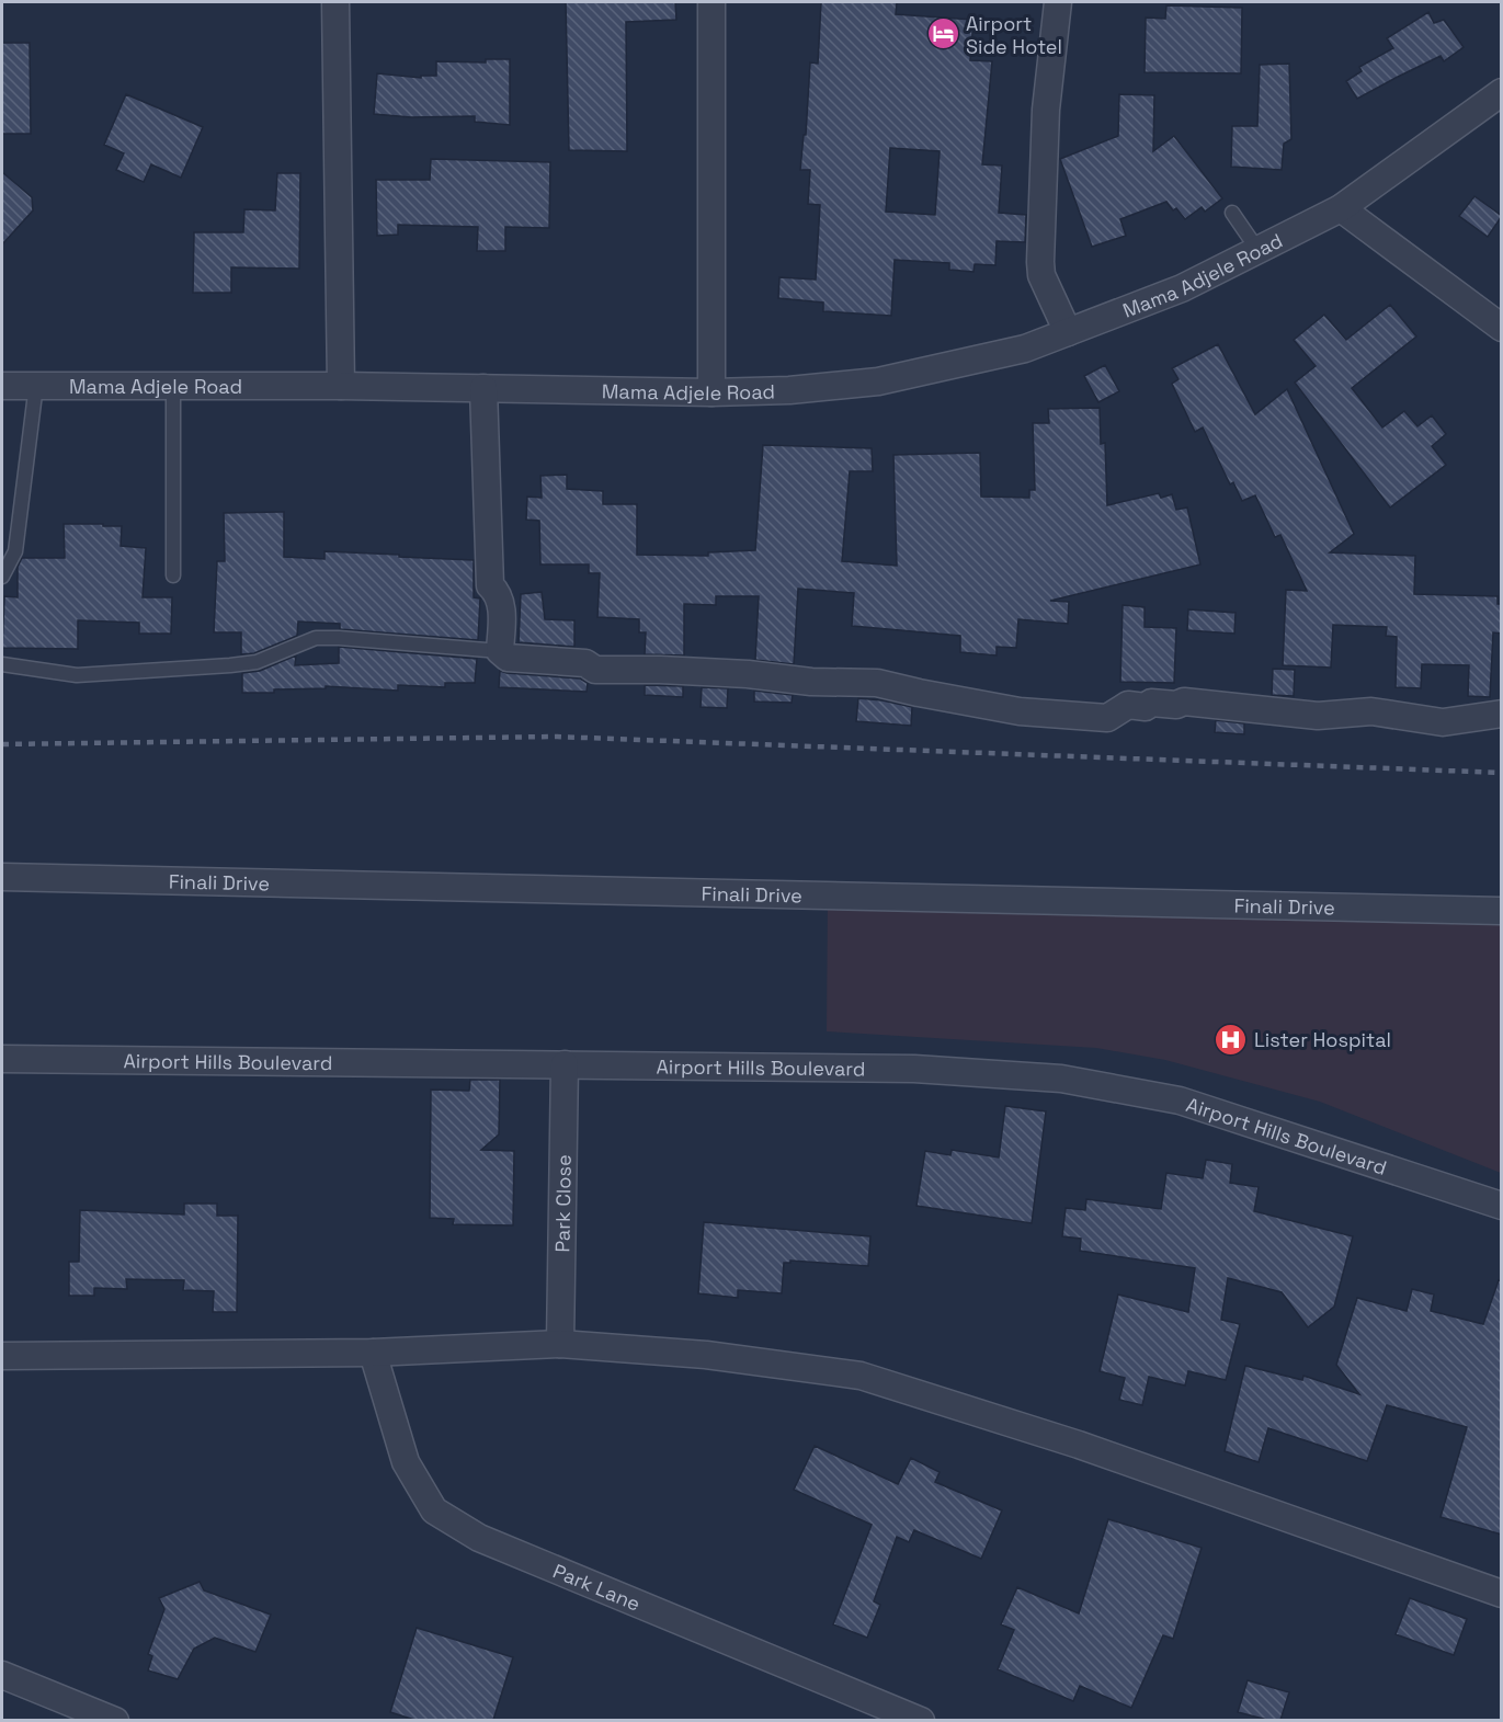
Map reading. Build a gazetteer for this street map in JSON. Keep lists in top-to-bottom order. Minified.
{"streets":{"street":["Mama Adjele Road","Finali Drive","Airport Hills Boulevard","Park Close","Park Lane"]},"crossings":[["Airport Hills Boulevard","Park Close"]],"places":{"hotel":["Airport Side Hotel"],"hospital":["Lister Hospital"]}}
